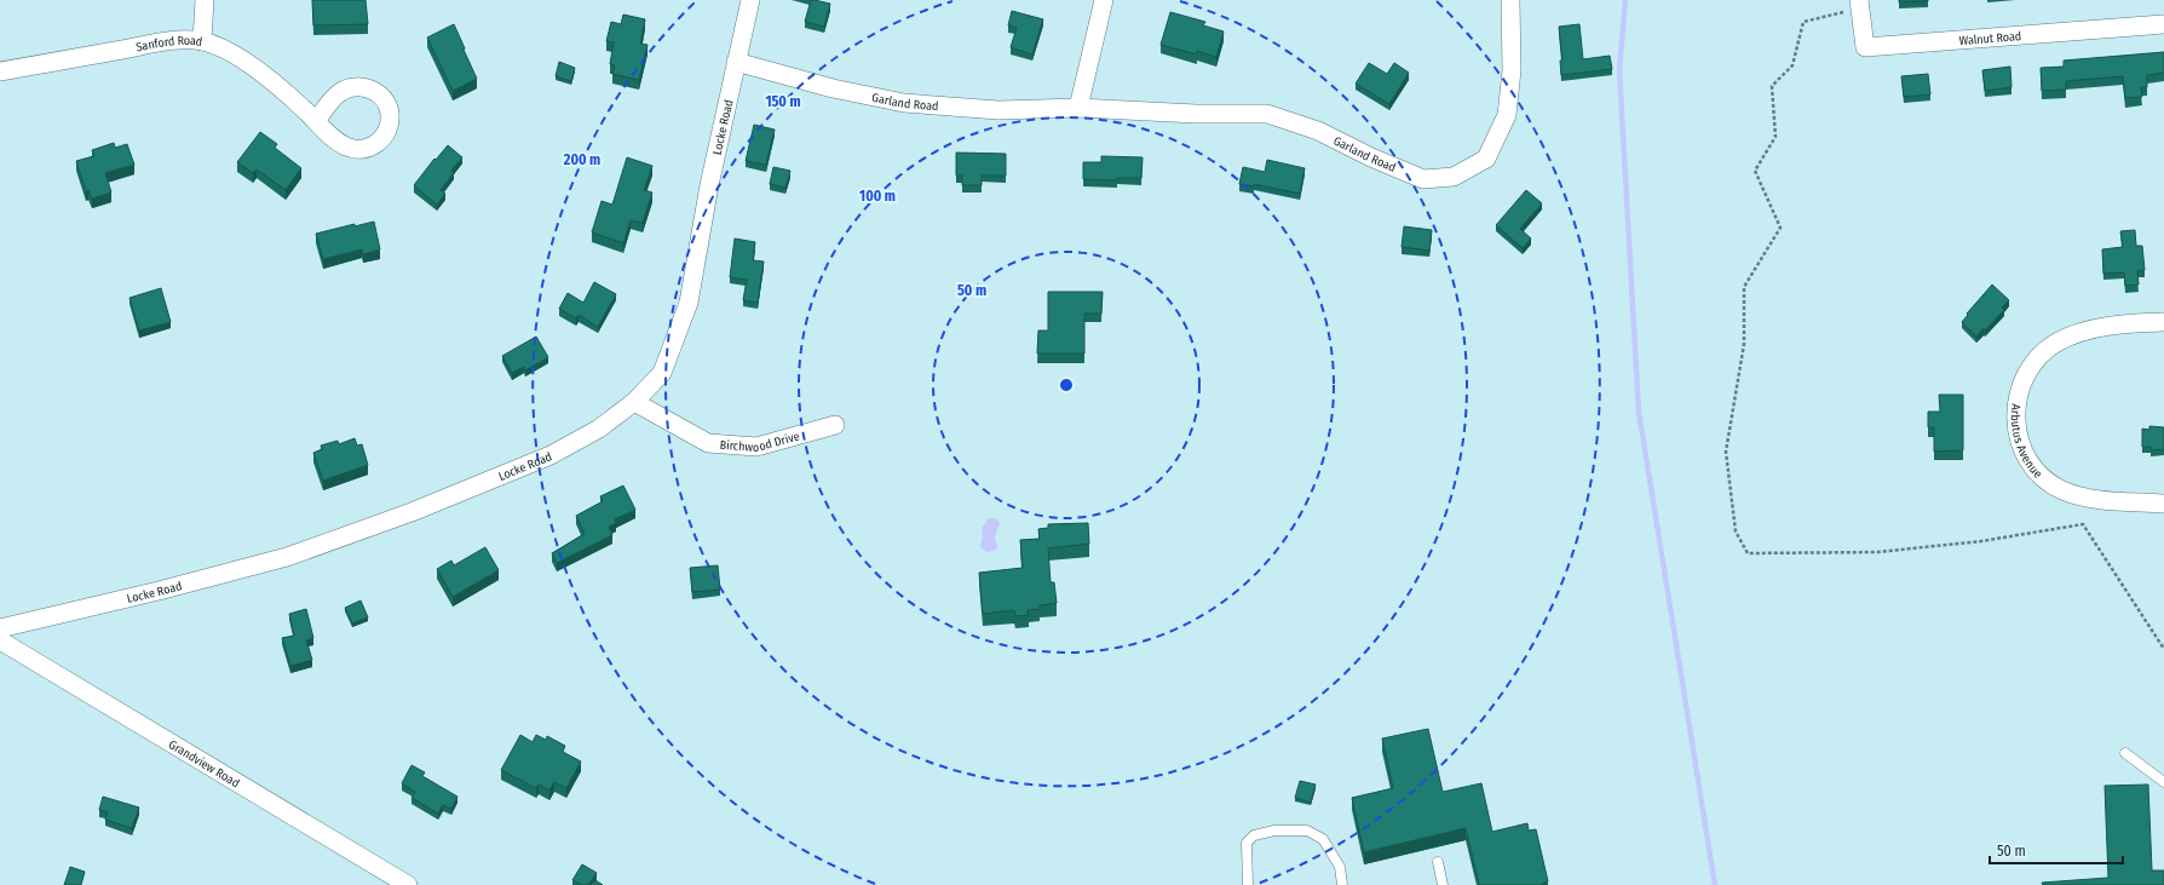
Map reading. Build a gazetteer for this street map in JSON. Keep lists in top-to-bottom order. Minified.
{"streets":{"street":["Walnut Road","Sanford Road","Garland Road","Locke Road","Birchwood Drive","Arbutus Avenue","Grandview Road"]},"crossings":[["Garland Road","Locke Road"],["Locke Road","Birchwood Drive"]],"scale_bar":"50 m","rings":["150 m","200 m","100 m","50 m"]}
